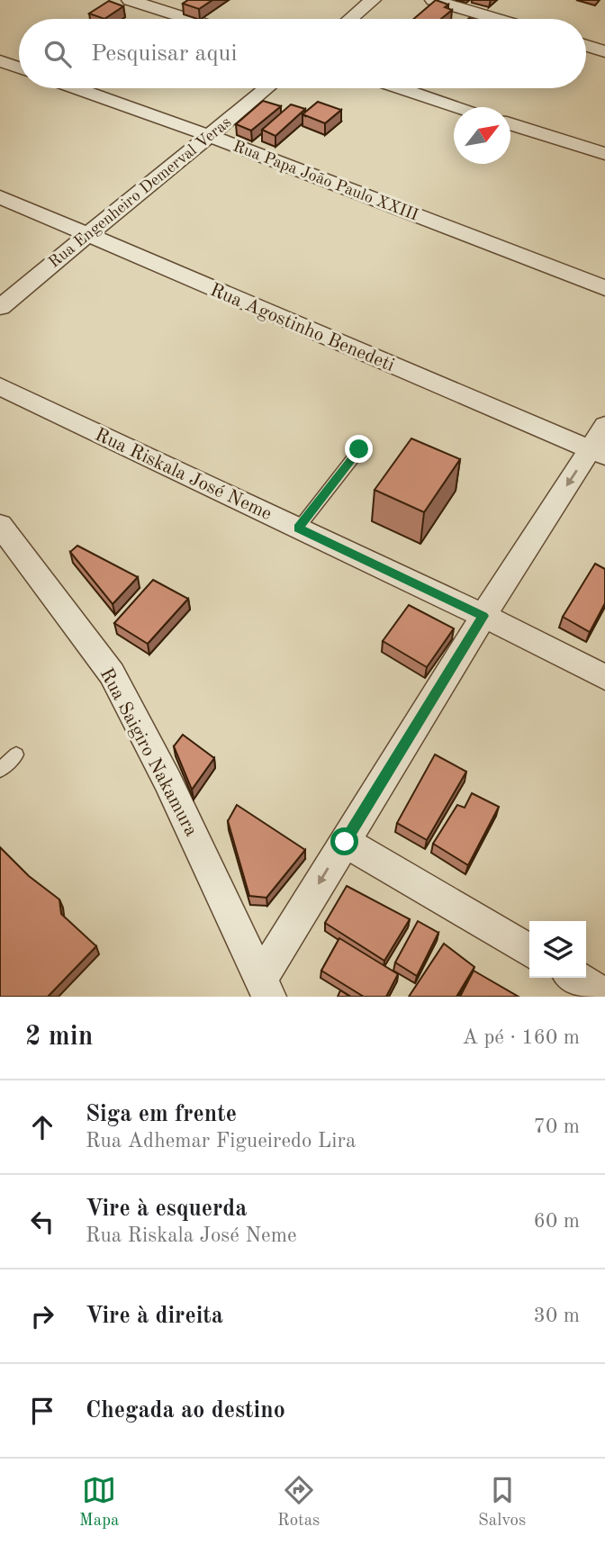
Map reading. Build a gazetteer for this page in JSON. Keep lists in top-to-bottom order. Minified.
{"streets":{"street":["Rua Papa João Paulo XXIII","Rua Engenheiro Demerval Veras","Rua Agostinho Benedeti","Rua Riskala José Neme","Rua Saigiro Nakamura"]},"crossings":[["Rua Papa João Paulo XXIII","Rua Engenheiro Demerval Veras"],["Rua Engenheiro Demerval Veras","Rua Agostinho Benedeti"]],"north":"top right","page":{"search":"Pesquisar aqui","heading":["2 min","A pé · 160 m"],"list":[["Siga em frente","Rua Adhemar Figueiredo Lira","70 m"],["Vire à esquerda","Rua Riskala José Neme","60 m"],["Vire à direita","30 m"],"Chegada ao destino"],"nav":["Mapa","Rotas","Salvos"]}}
